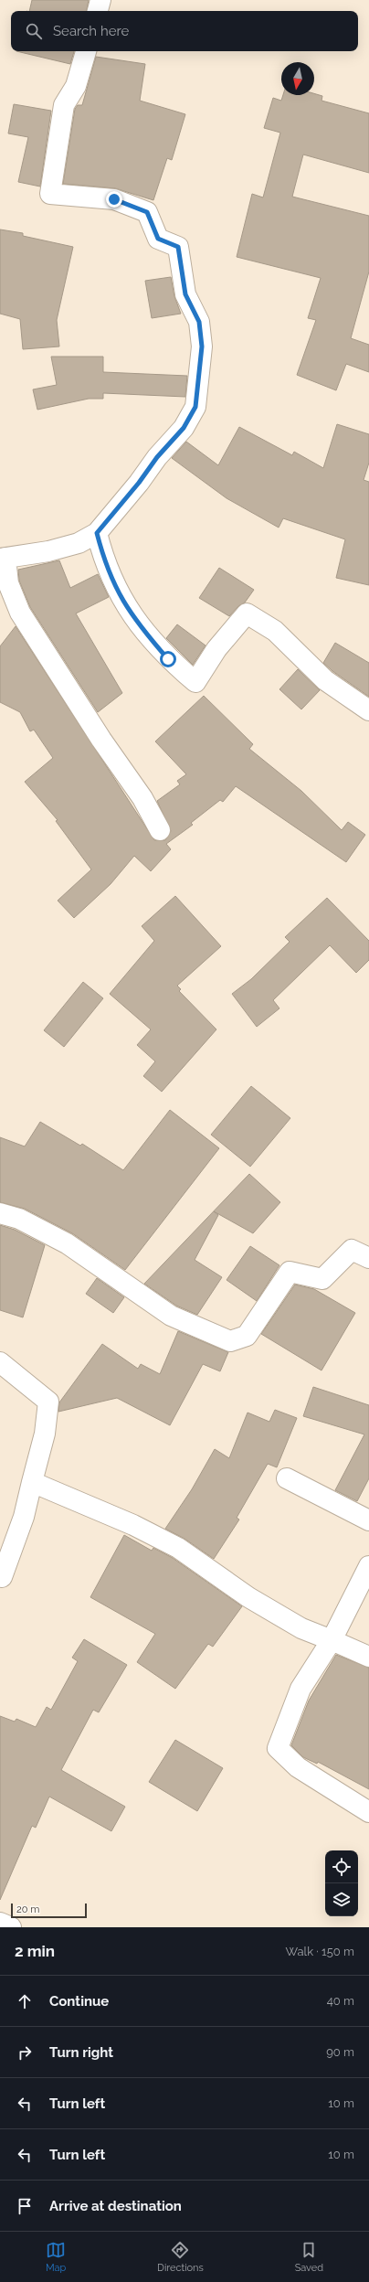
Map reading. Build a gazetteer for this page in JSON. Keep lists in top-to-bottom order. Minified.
{"scale_bar":"20 m","north":"bottom","page":{"search":"Search here","scale":"20 m","heading":["2 min","Walk · 150 m"],"list":[["Continue","40 m"],["Turn right","90 m"],["Turn left","10 m"],["Turn left","10 m"],"Arrive at destination"],"nav":["Map","Directions","Saved"]}}
